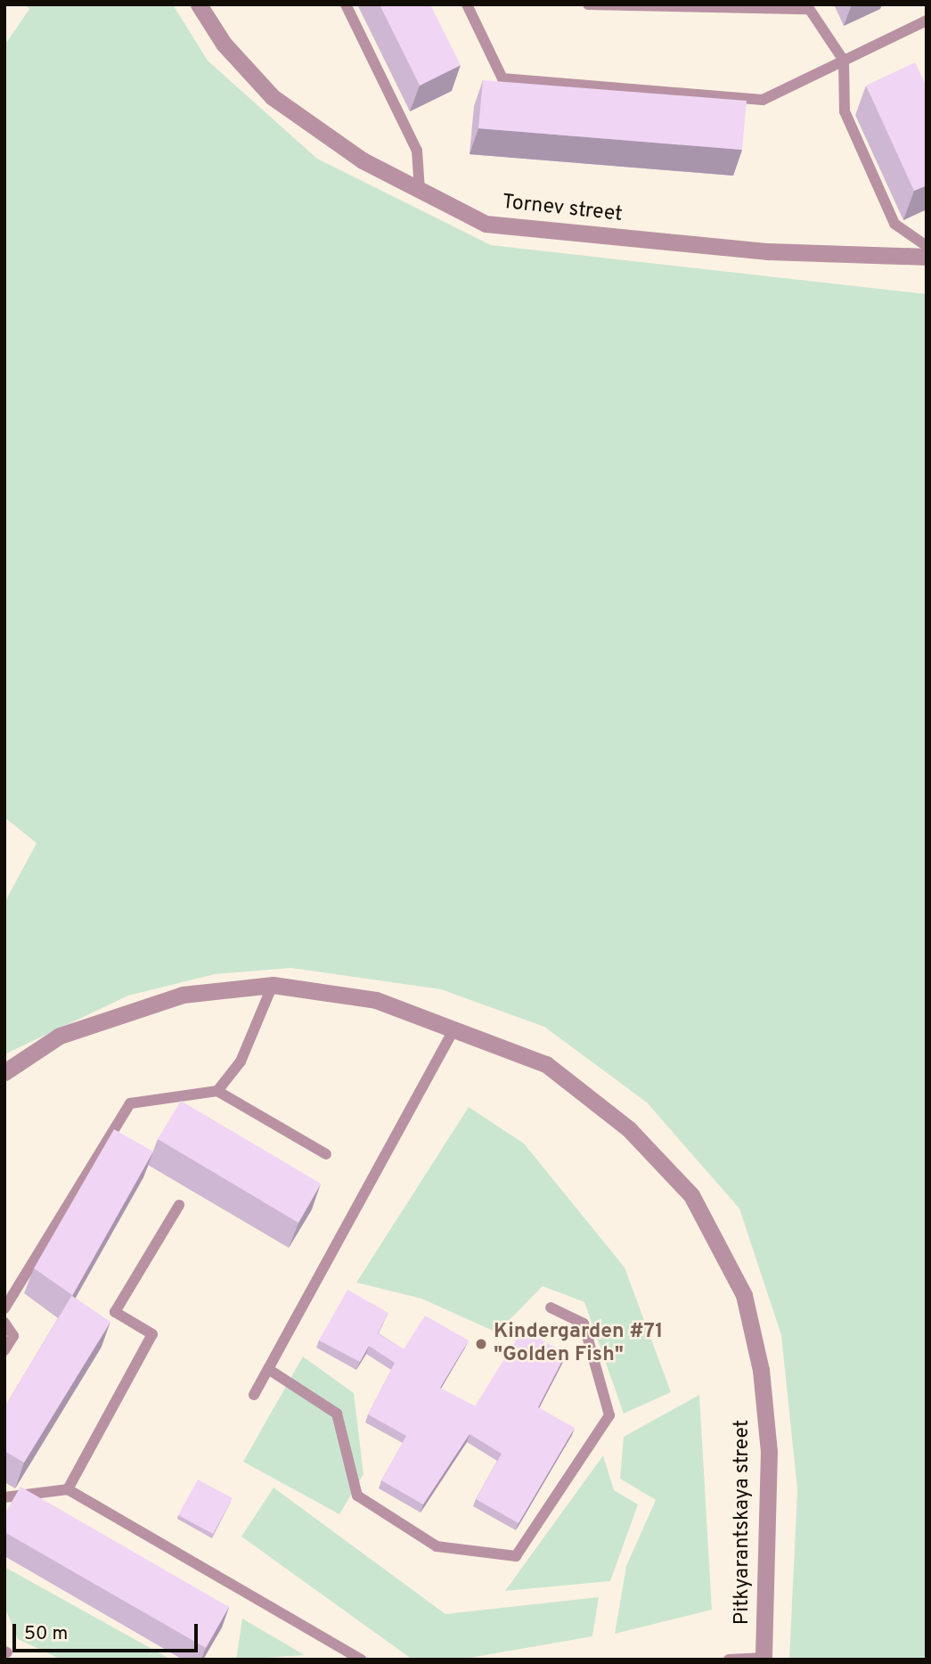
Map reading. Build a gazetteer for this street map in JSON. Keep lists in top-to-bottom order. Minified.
{"streets":{"street":["Tornev street","Pitkyarantskaya street"]},"places":["Kindergarden #71 \"Golden Fish\""],"scale_bar":"50 m"}
